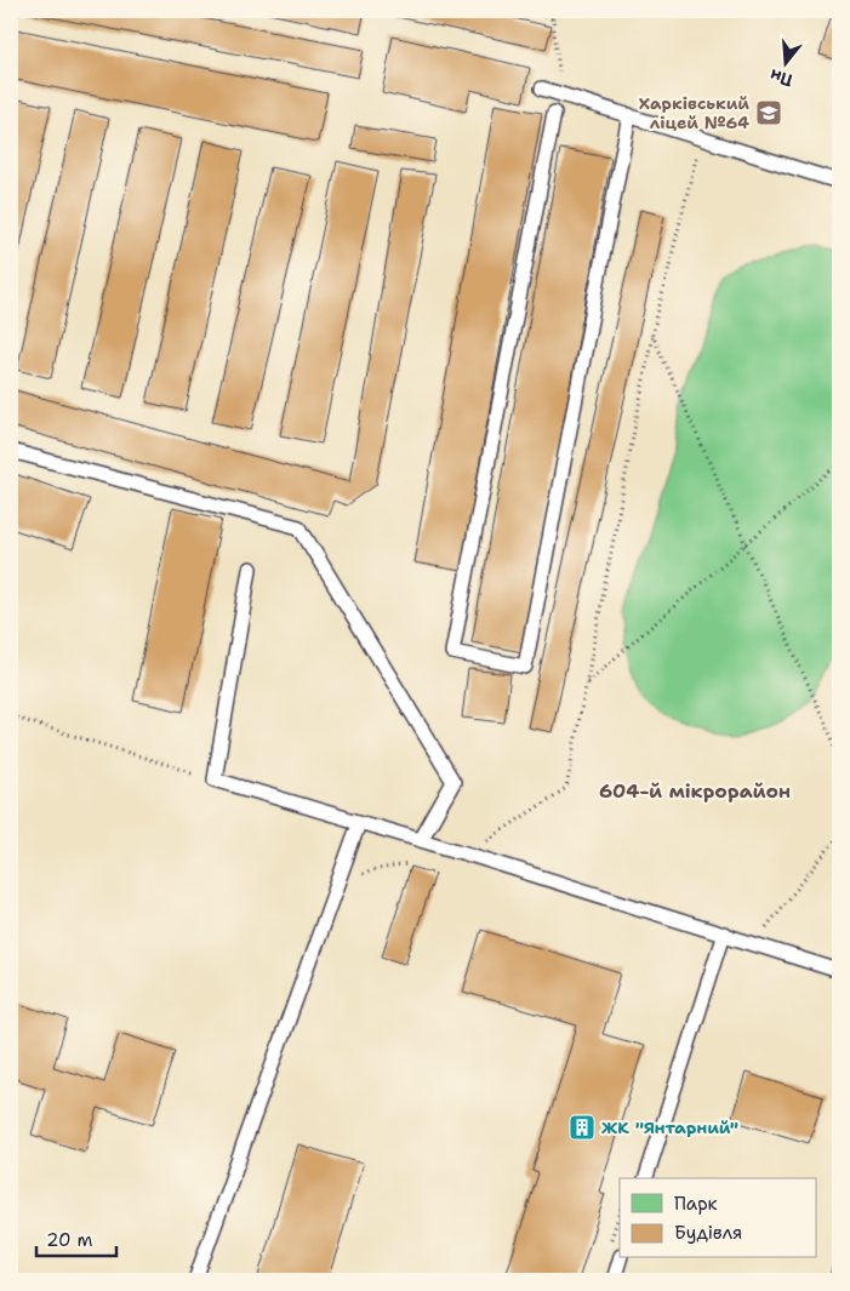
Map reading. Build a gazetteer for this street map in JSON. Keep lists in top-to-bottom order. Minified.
{"districts":["604-й мікрорайон"],"places":{"school or university":["Харківський ліцей №64"],"building":["ЖК \"Янтарний\""]},"legend":["Парк","Будівля"],"scale_bar":"20 m","north":"bottom"}
